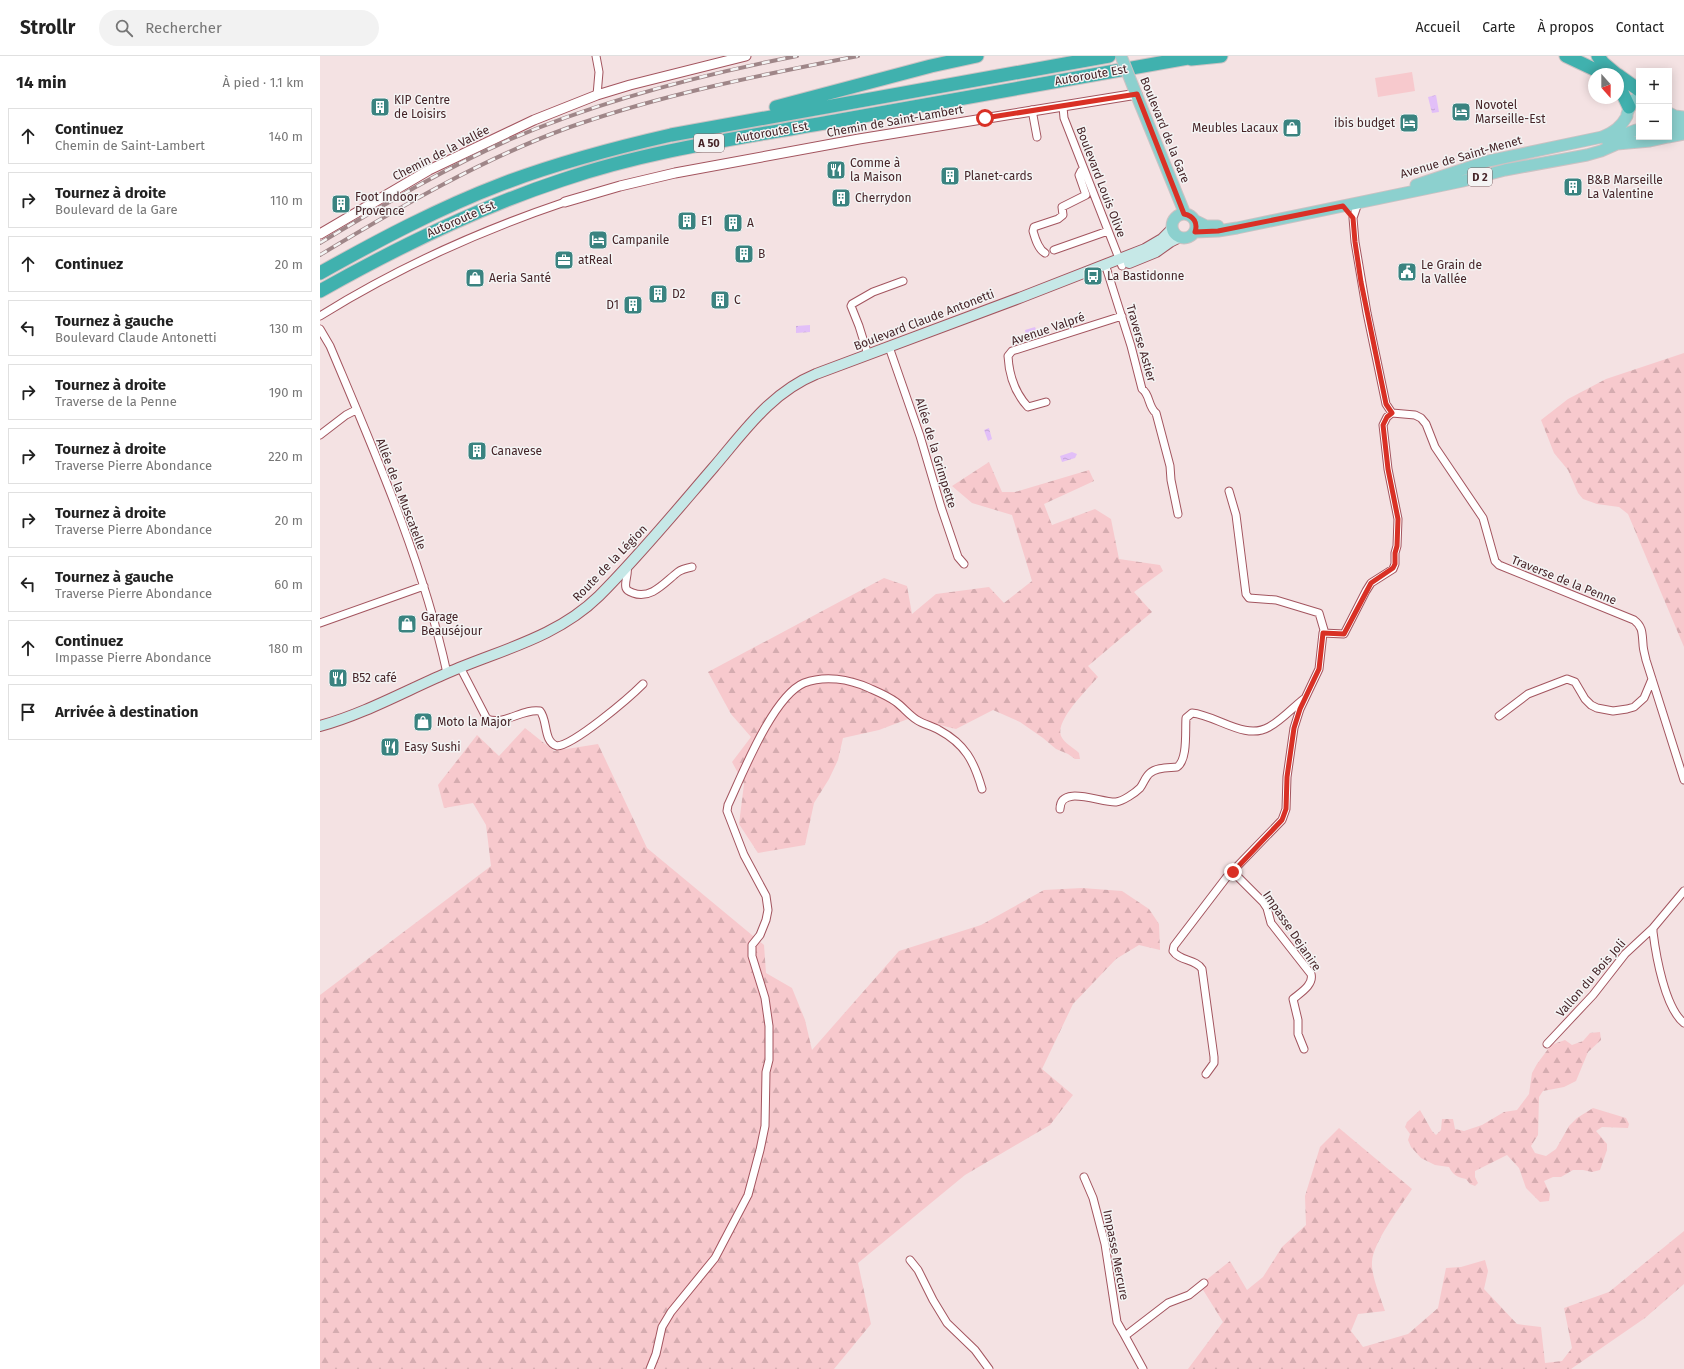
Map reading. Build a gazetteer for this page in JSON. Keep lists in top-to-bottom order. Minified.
{"streets":{"highway":["Autoroute Est","A 50"],"main road":["Boulevard de la Gare","Avenue de Saint-Menet","D 2","Boulevard Claude Antonetti","Route de la Légion"],"street":["Chemin de Saint-Lambert","Chemin de la Vallée","Boulevard Louis Olive","Avenue Valpré","Traverse Astier","Allée de la Grimpette","Allée de la Muscatelle","Traverse de la Penne","Impasse Dejanire","Vallon du Bois Joli","Impasse Mercure"]},"crossings":[["Chemin de Saint-Lambert","Boulevard de la Gare"],["Chemin de Saint-Lambert","Boulevard Louis Olive"],["Boulevard de la Gare","D 2"],["Boulevard de la Gare","Boulevard Claude Antonetti"],["Avenue de Saint-Menet","D 2"],["D 2","Boulevard Claude Antonetti"],["Boulevard Louis Olive","Boulevard Claude Antonetti"],["Boulevard Claude Antonetti","Traverse Astier"],["Boulevard Claude Antonetti","Allée de la Grimpette"],["Boulevard Claude Antonetti","Route de la Légion"],["Avenue Valpré","Traverse Astier"],["Allée de la Muscatelle","Route de la Légion"]],"places":{"building":["KIP Centre de Loisirs","Planet-cards","B&B Marseille La Valentine","Cherrydon","Foot Indoor Provence","E1","A","B","D2","C","D1","Canavese"],"hotel":["Novotel Marseille-Est","ibis budget","Campanile"],"shop":["Meubles Lacaux","Aeria Santé","Garage Beauséjour","Moto la Major"],"restaurant":["Comme à la Maison","B52 café","Easy Sushi"],"office":["atReal"],"public building":["Le Grain de la Vallée"],"bus stop":["La Bastidonne"]},"north":"bottom","page":{"header":"Strollr","search":"Rechercher","nav":["Accueil","Carte","À propos","Contact"],"heading":["14 min","À pied · 1.1 km"],"map_buttons":["+","−"],"list":[["Continuez","Chemin de Saint-Lambert","140 m"],["Tournez à droite","Boulevard de la Gare","110 m"],["Continuez","20 m"],["Tournez à gauche","Boulevard Claude Antonetti","130 m"],["Tournez à droite","Traverse de la Penne","190 m"],["Tournez à droite","Traverse Pierre Abondance","220 m"],["Tournez à droite","Traverse Pierre Abondance","20 m"],["Tournez à gauche","Traverse Pierre Abondance","60 m"],["Continuez","Impasse Pierre Abondance","180 m"],"Arrivée à destination"]}}
